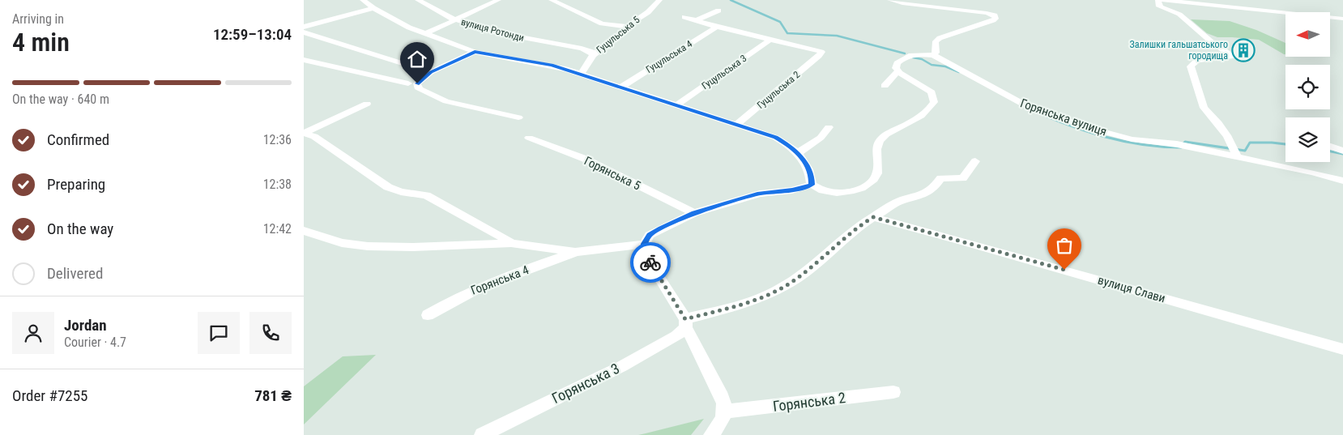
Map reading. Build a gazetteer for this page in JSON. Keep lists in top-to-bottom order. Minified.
{"streets":{"street":["вулиця Ротонди","Гуцульська 5","Гуцульська 4","Гуцульська 3","Гуцульська 2","Горянська вулиця","Горянська 5","Горянська 4","вулиця Слави","Горянська 3","Горянська 2"]},"crossings":[["вулиця Ротонди","Гуцульська 5"]],"places":{"building":["Залишки гальшатського городища"]},"north":"left","page":{"heading":["4 min","Arriving in","12:59–13:04"],"panel":["Jordan","Courier · 4.7","Order #7255","781 ₴"],"bar":"On the way · 640 m","list":[["Confirmed","12:36"],["Preparing","12:38"],["On the way","12:42"],"Delivered"]}}
